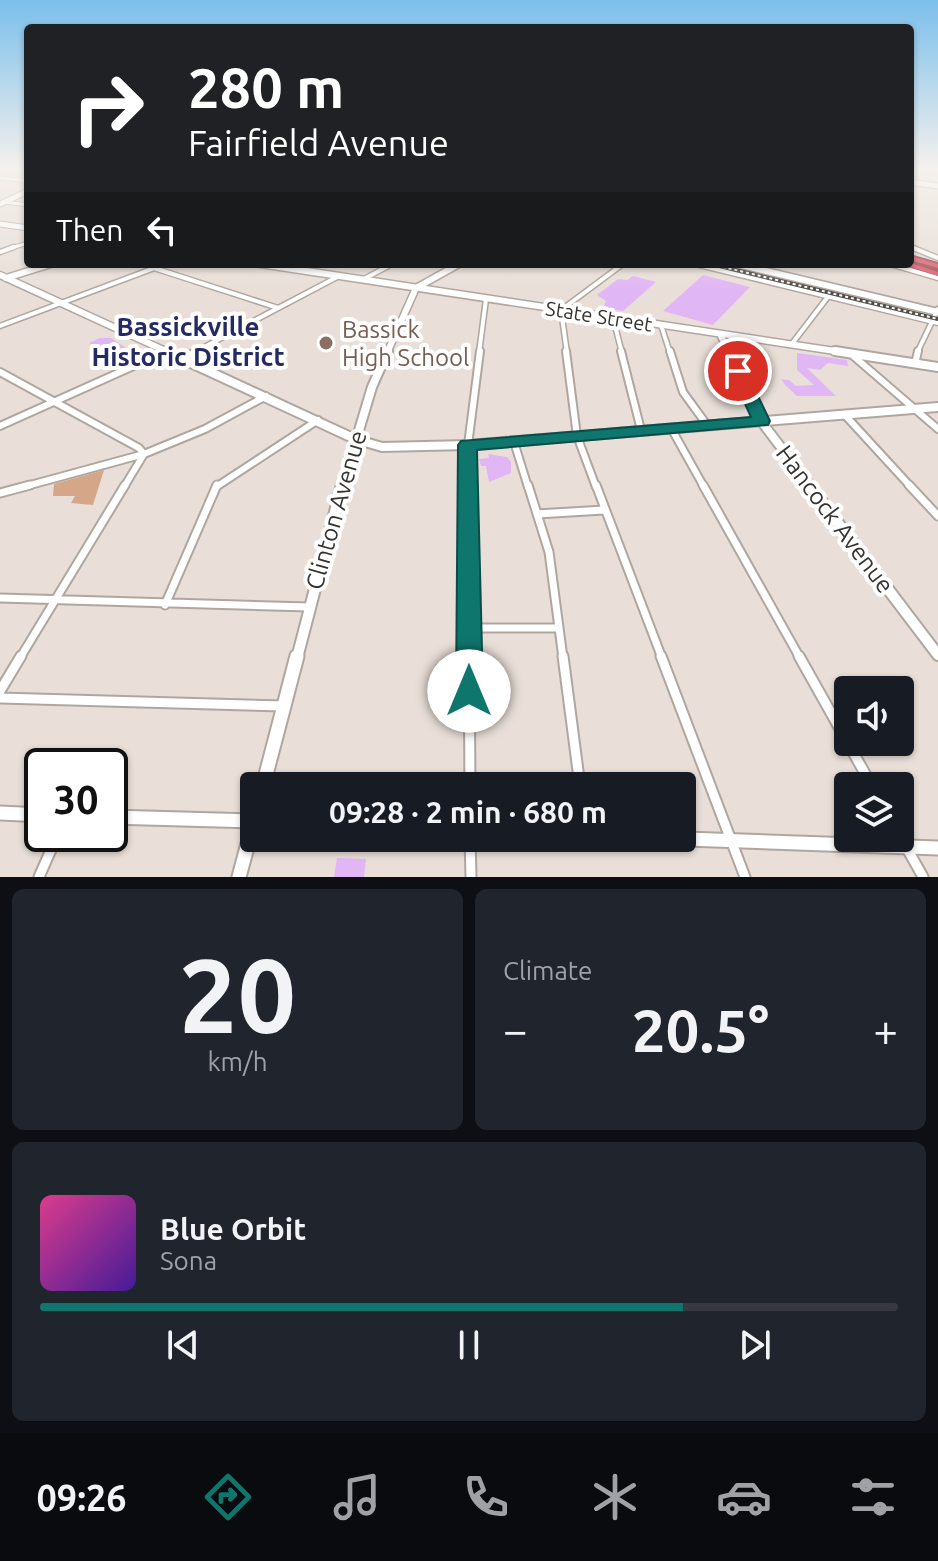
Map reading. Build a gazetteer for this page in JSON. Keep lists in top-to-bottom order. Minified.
{"streets":{"main road":["State Street","Clinton Avenue","Hancock Avenue"]},"crossings":[["State Street","Clinton Avenue"],["State Street","Hancock Avenue"]],"districts":["Bassickville Historic District"],"places":["Bassick High School"],"page":{"turn":["280 m","Fairfield Avenue"],"then":"Then","limit":"30","trip":"09:28 · 2 min · 680 m","tile":[["20","km/h"],"Climate"],"heat":["−","20.5°","+"],"song":["Blue Orbit","Sona"],"tabs":"09:26"}}
